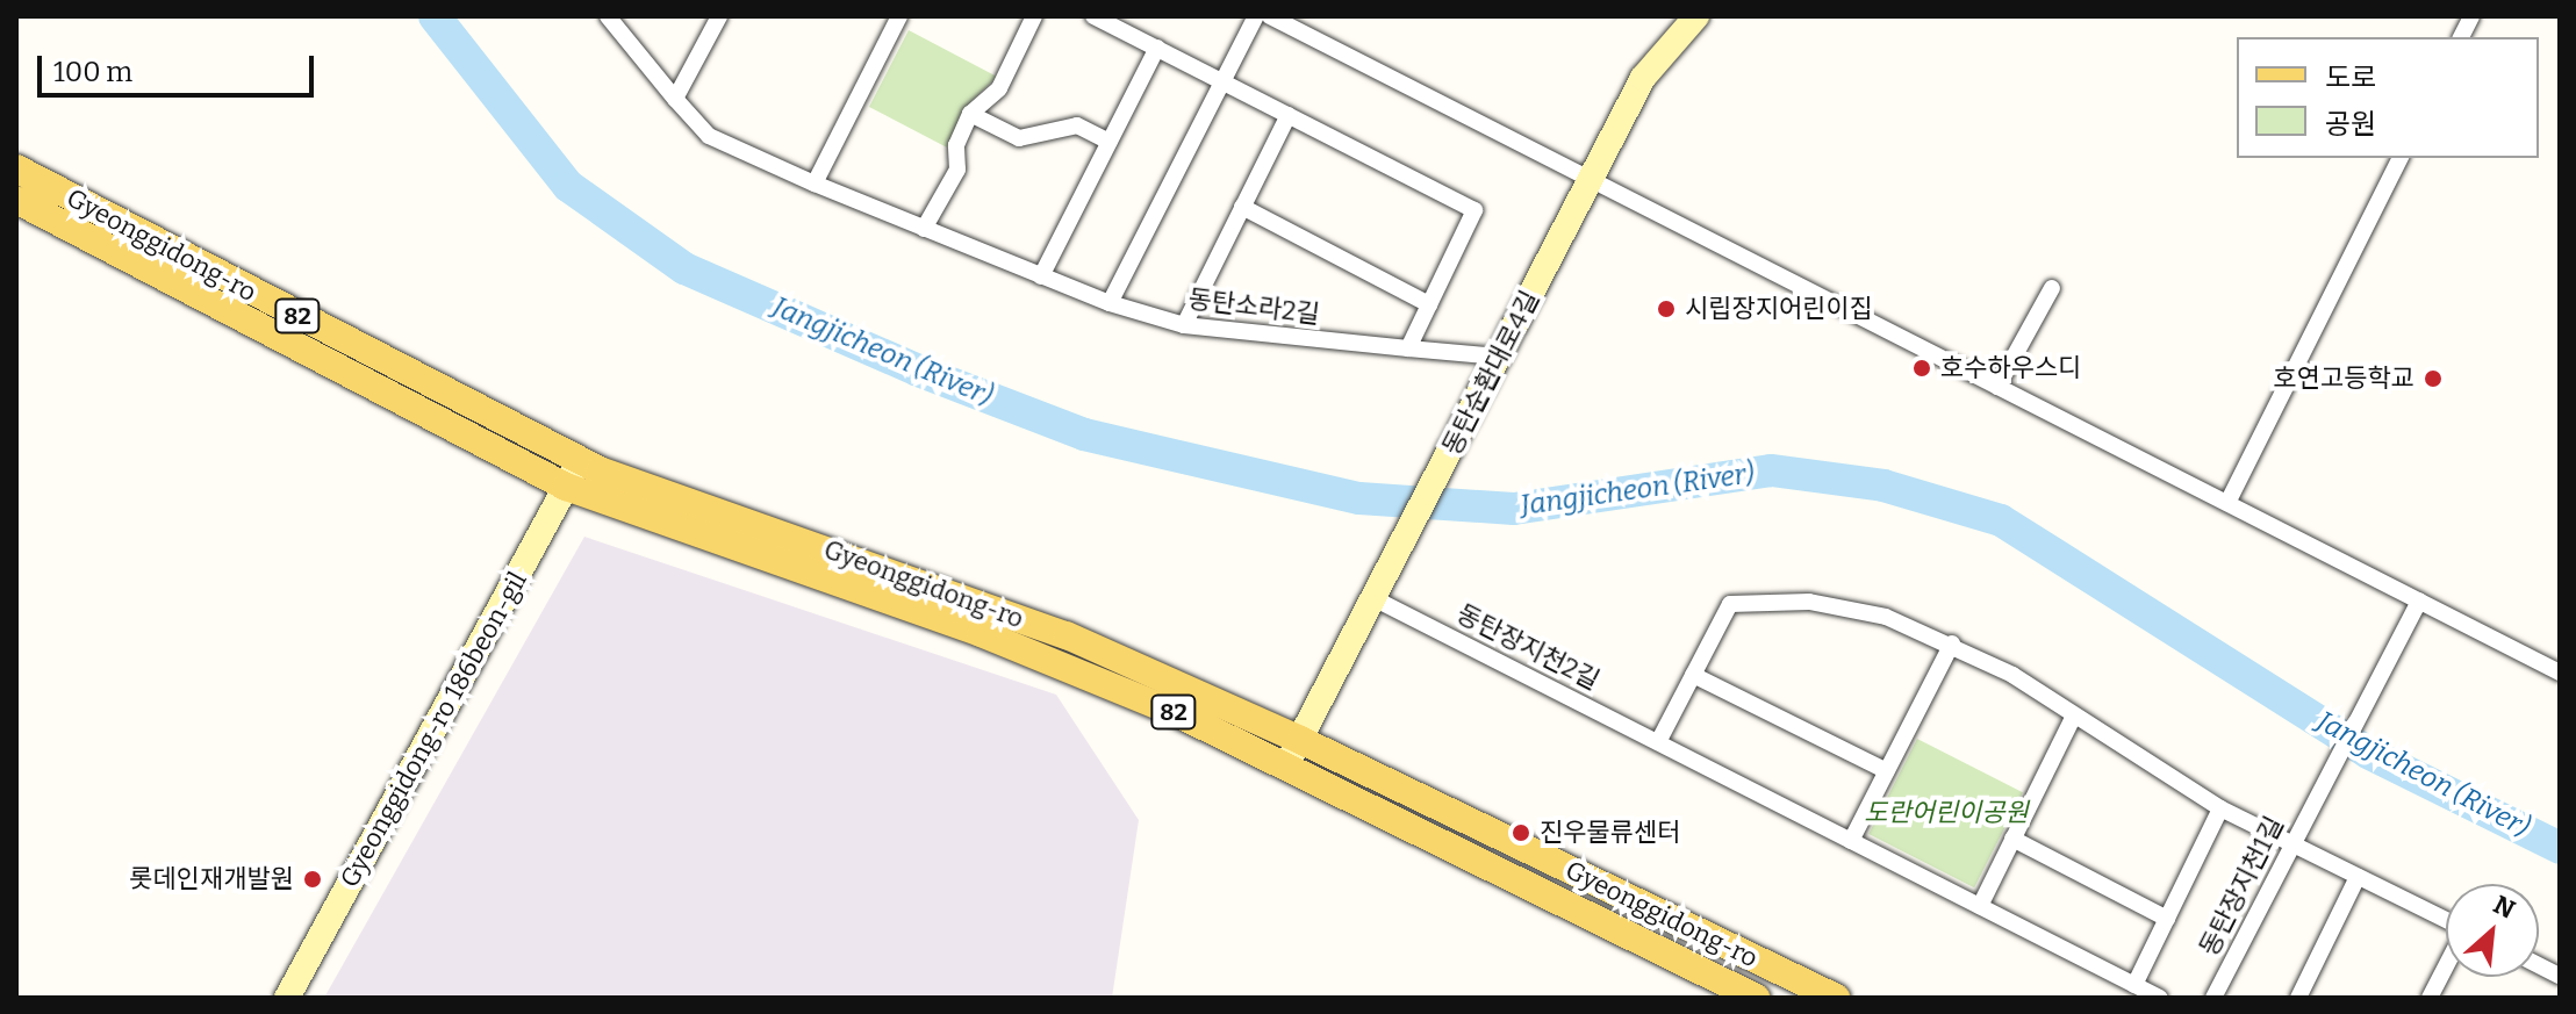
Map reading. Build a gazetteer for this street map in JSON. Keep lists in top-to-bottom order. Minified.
{"streets":{"main road":["Gyeonggidong-ro","82"],"street":["동탄소라2길","동탄순환대로4길","동탄장지천2길","Gyeonggidong-ro 186beon-gil","동탄장지천1길"]},"crossings":[["Gyeonggidong-ro","동탄순환대로4길"],["Gyeonggidong-ro","Gyeonggidong-ro 186beon-gil"],["동탄소라2길","동탄순환대로4길"],["동탄순환대로4길","동탄장지천2길"]],"water":["Jangjicheon (River)"],"parks":["도란어린이공원"],"places":["시립장지어린이집","호수하우스디","호연고등학교","진우물류센터","롯데인재개발원"],"legend":["도로","공원"],"scale_bar":"100 m","north":"top right"}
